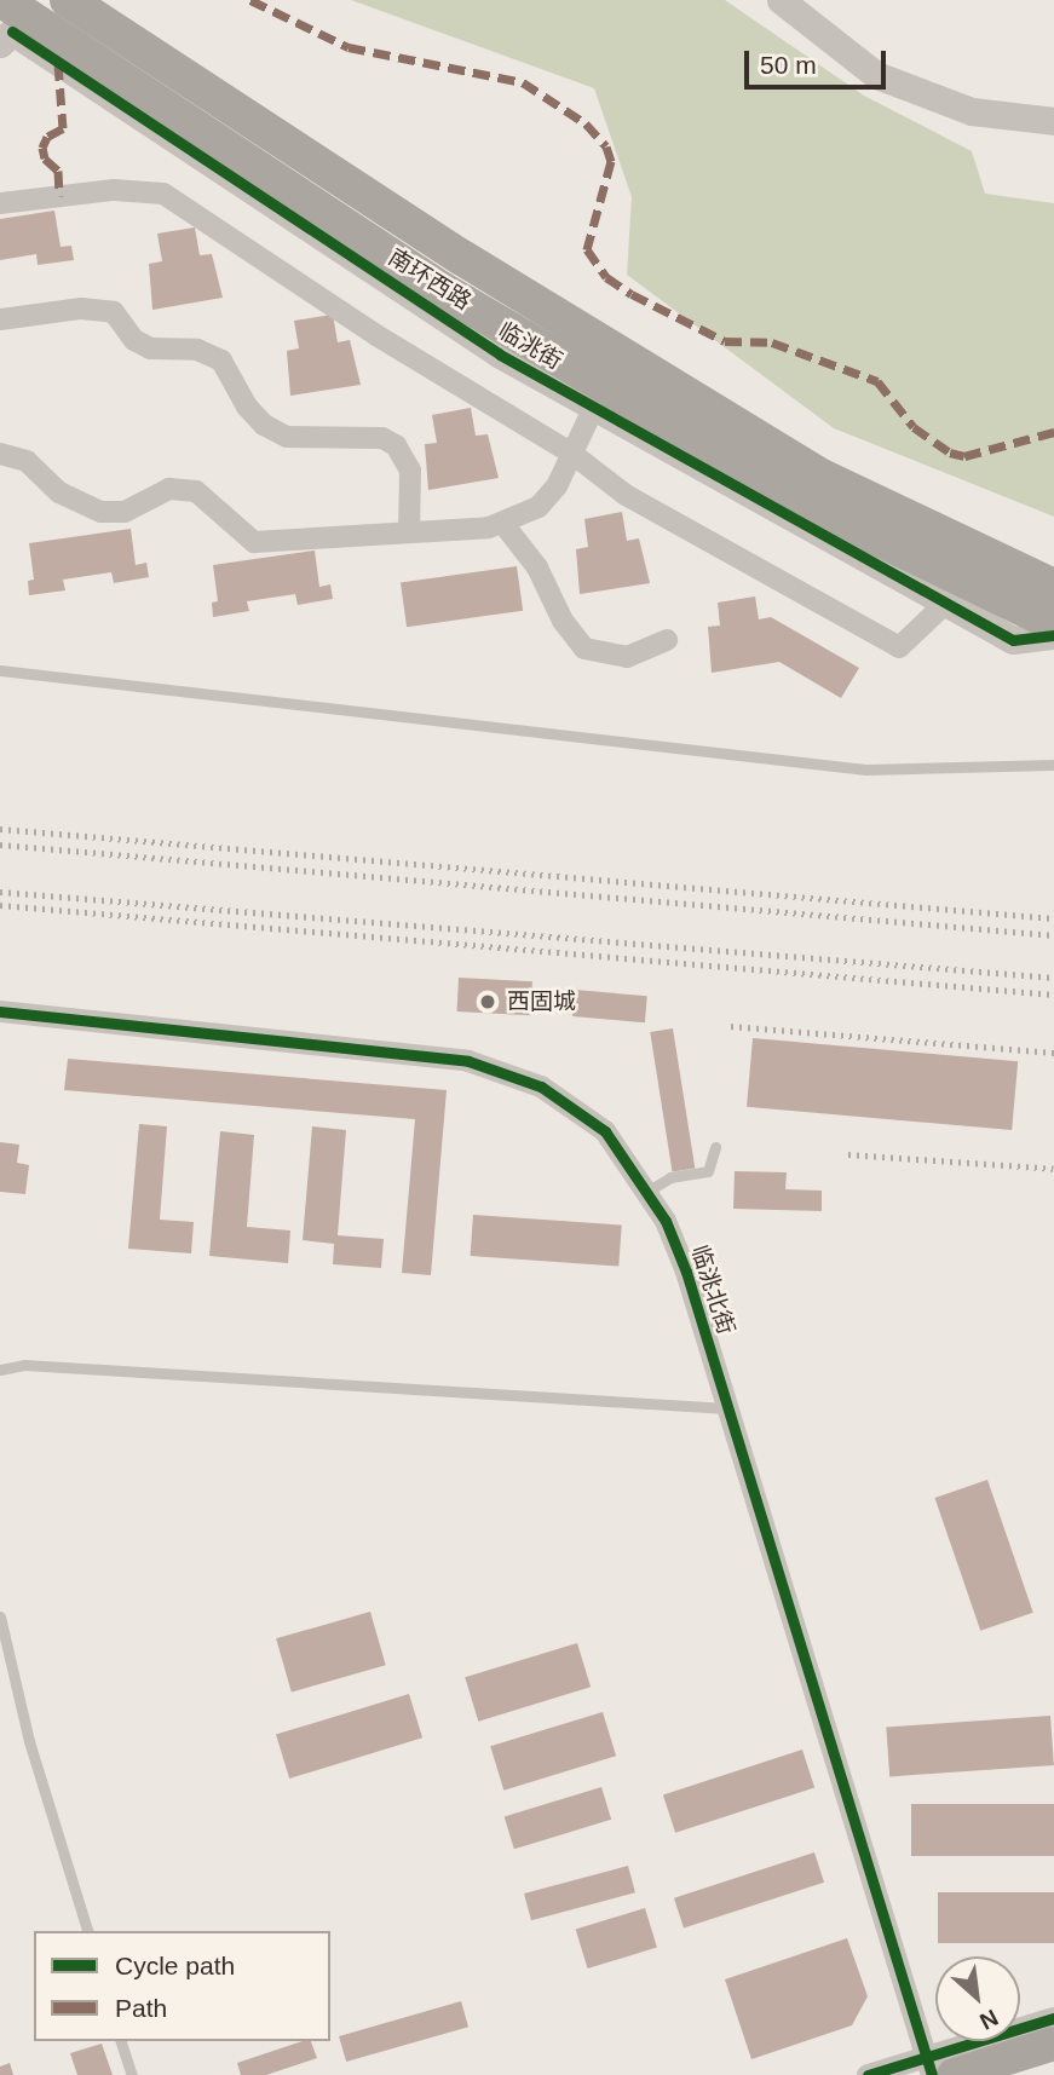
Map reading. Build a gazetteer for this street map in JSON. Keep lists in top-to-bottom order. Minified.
{"streets":{"highway":["南环西路"],"street":["临洮街","临洮北街"]},"crossings":[["南环西路","临洮街"]],"places":["西固城"],"legend":["Cycle path","Path"],"scale_bar":"50 m","north":"bottom right"}
